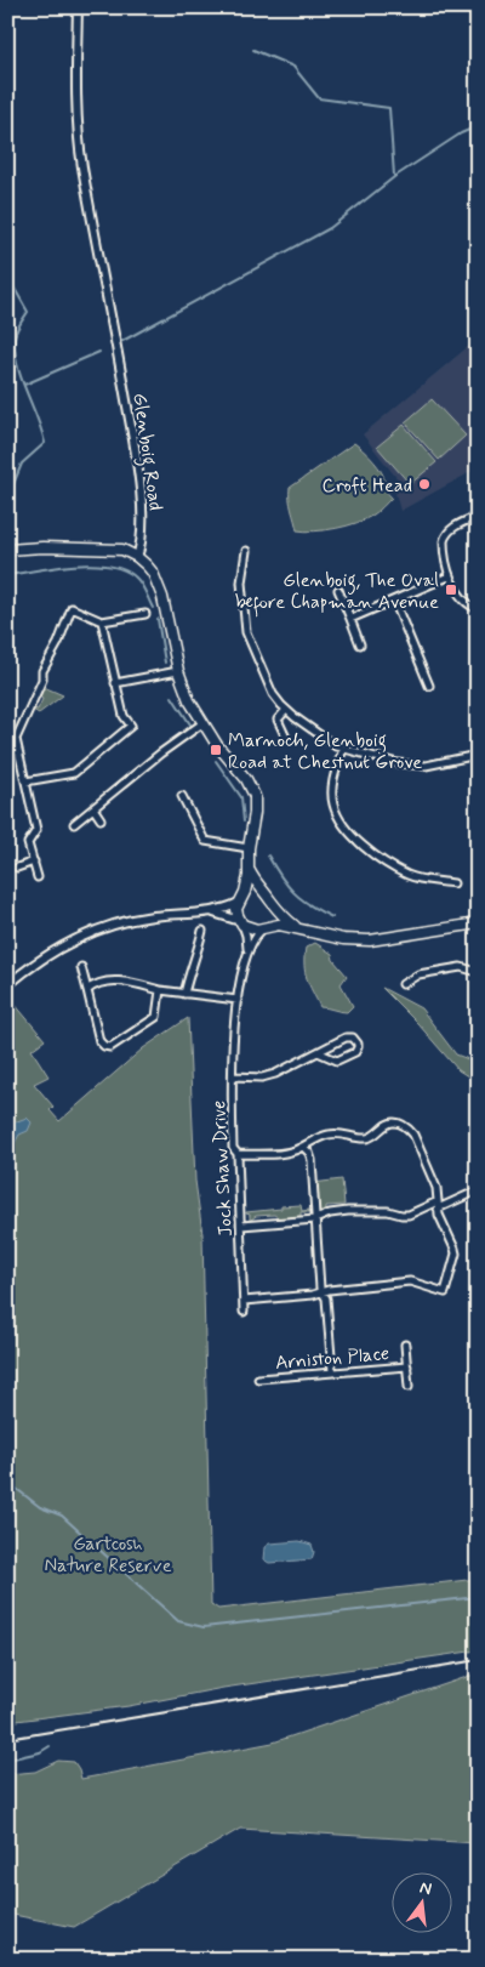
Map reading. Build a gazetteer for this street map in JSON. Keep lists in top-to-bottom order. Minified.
{"streets":{"street":["Glenboig Road","Jock Shaw Drive","Arniston Place"]},"parks":["Gartcosh Nature Reserve"],"places":{"other":["Croft Head"],"transit":["Glenboig, The Oval before Chapman Avenue","Marnoch, Glenboig Road at Chestnut Grove"]},"north":"top"}
